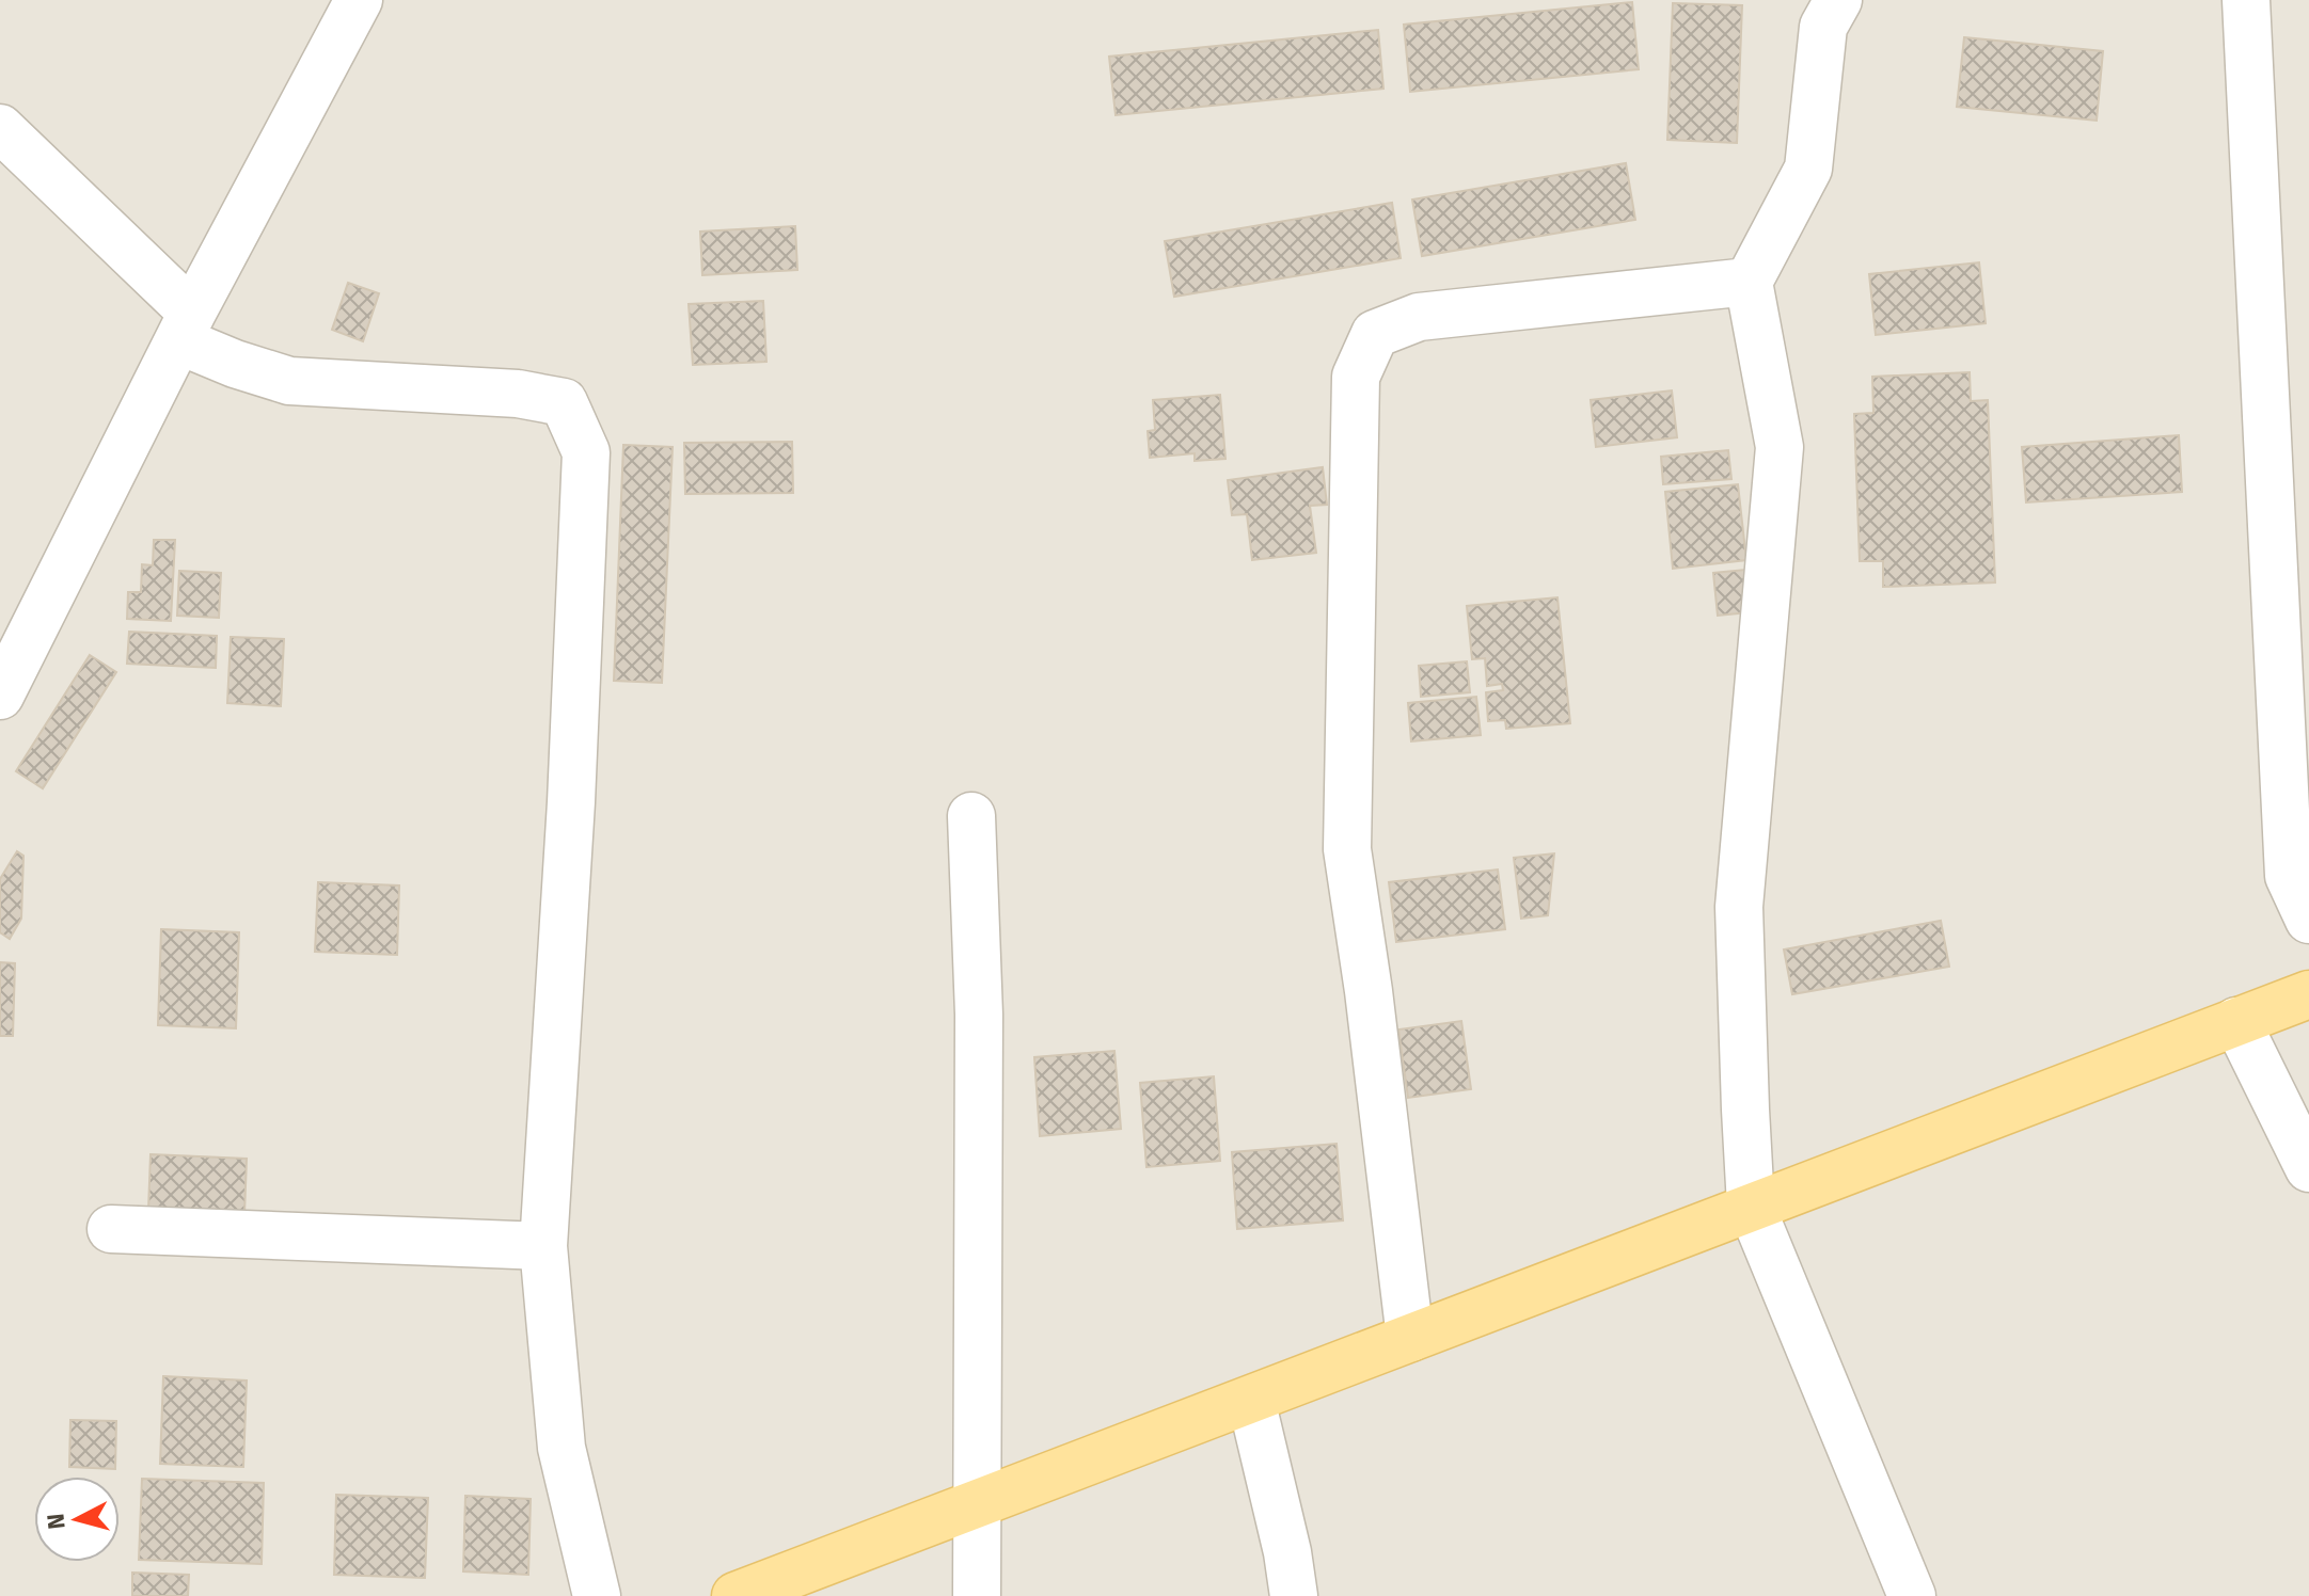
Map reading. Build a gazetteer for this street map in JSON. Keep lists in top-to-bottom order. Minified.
{"north":"left"}
